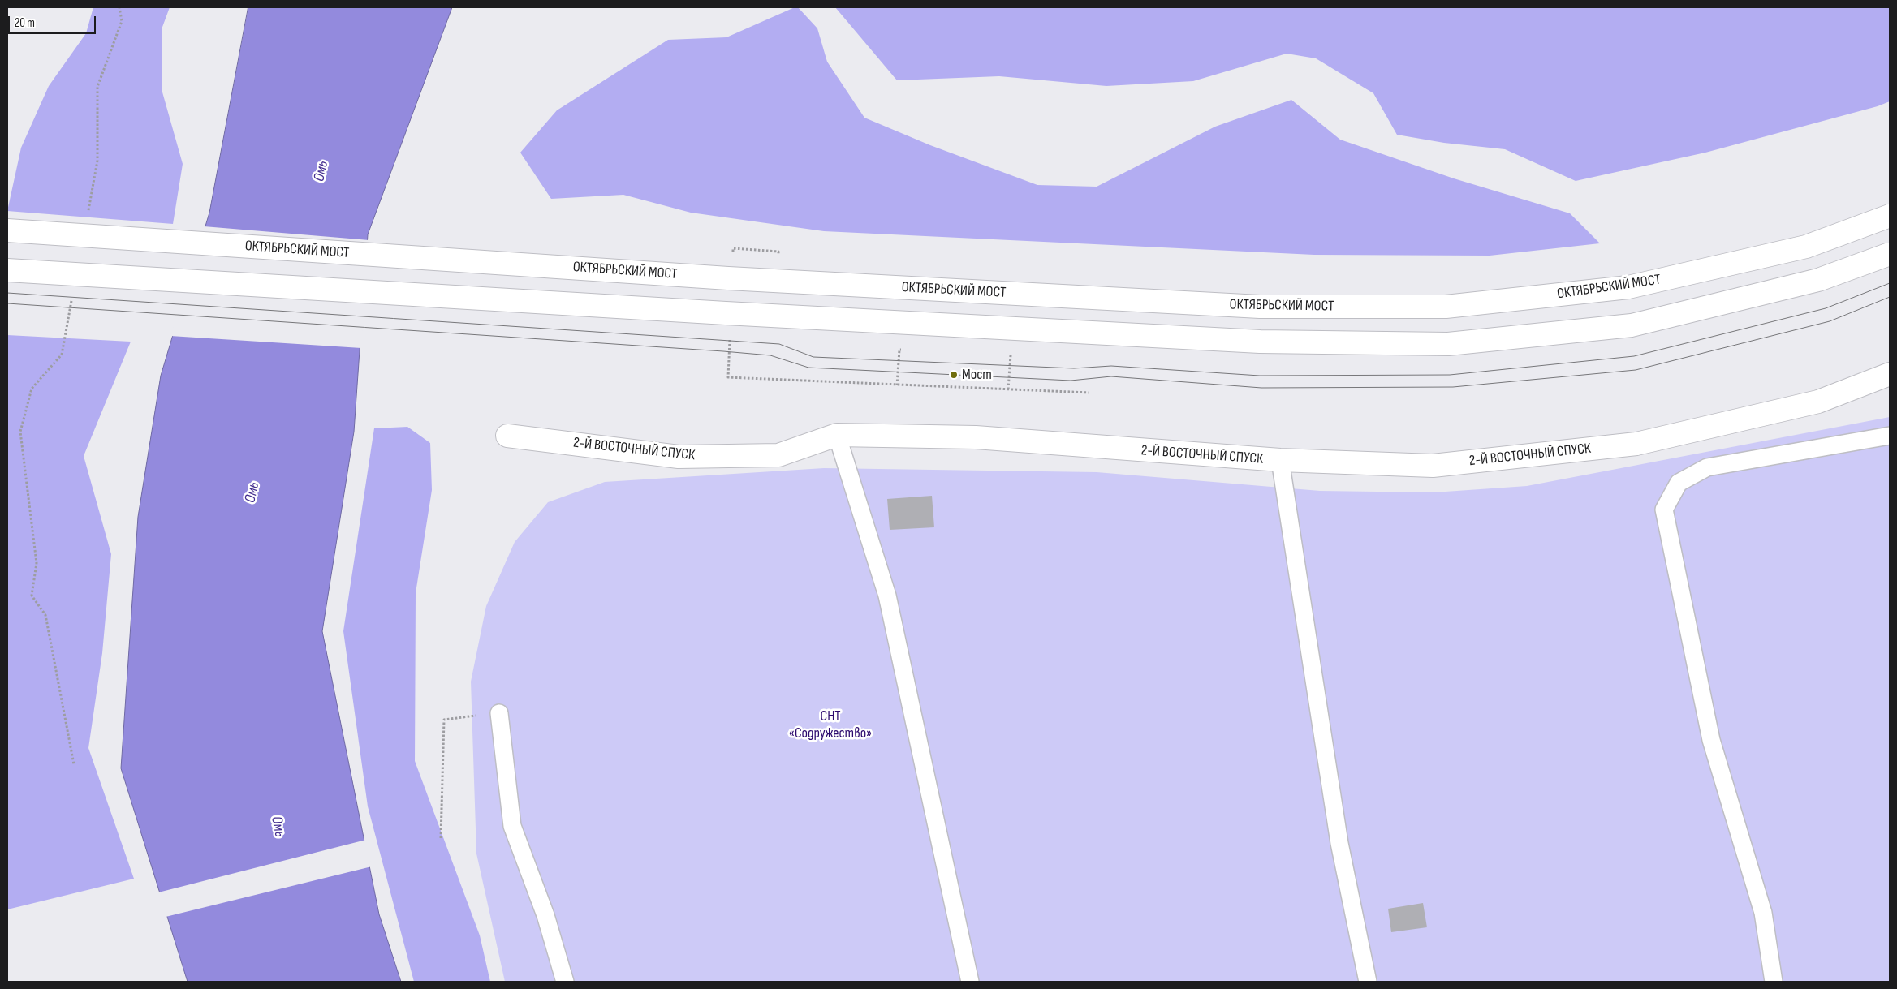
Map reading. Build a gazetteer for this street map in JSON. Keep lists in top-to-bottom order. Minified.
{"streets":{"main road":["ОКТЯБРЬСКИЙ МОСТ","2-Й ВОСТОЧНЫЙ СПУСК"]},"water":["Омь"],"parks":["СНТ «Содружество»"],"places":["Мост"],"scale_bar":"20 m"}
